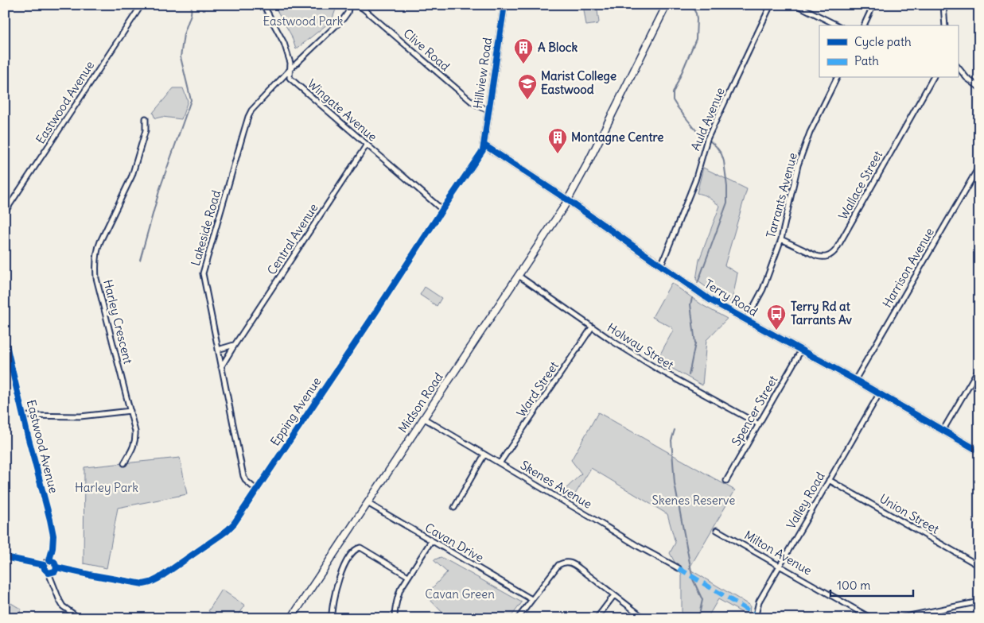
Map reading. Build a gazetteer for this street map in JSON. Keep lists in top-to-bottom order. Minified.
{"streets":{"street":["Clive Road","Hillview Road","Eastwood Avenue","Wingate Avenue","Auld Avenue","Wallace Street","Tarrants Avenue","Lakeside Road","Central Avenue","Harrison Avenue","Terry Road","Harley Crescent","Holway Street","Ward Street","Midson Road","Spencer Street","Epping Avenue","Skenes Avenue","Valley Road","Union Street","Cavan Drive","Milton Avenue"]},"crossings":[["Clive Road","Hillview Road"],["Clive Road","Lakeside Road"],["Hillview Road","Terry Road"],["Hillview Road","Epping Avenue"],["Eastwood Avenue","Epping Avenue"],["Wingate Avenue","Lakeside Road"],["Wingate Avenue","Central Avenue"],["Wingate Avenue","Epping Avenue"],["Auld Avenue","Terry Road"],["Wallace Street","Tarrants Avenue"],["Tarrants Avenue","Terry Road"],["Lakeside Road","Central Avenue"],["Lakeside Road","Epping Avenue"],["Harrison Avenue","Terry Road"],["Terry Road","Midson Road"],["Terry Road","Spencer Street"],["Terry Road","Epping Avenue"],["Terry Road","Valley Road"],["Holway Street","Ward Street"],["Holway Street","Midson Road"],["Holway Street","Spencer Street"],["Ward Street","Skenes Avenue"],["Midson Road","Skenes Avenue"],["Midson Road","Cavan Drive"],["Valley Road","Union Street"],["Valley Road","Milton Avenue"]],"parks":["Eastwood Park","Harley Park","Skenes Reserve","Cavan Green"],"places":{"building":["A Block","Montagne Centre"],"school or university":["Marist College Eastwood"],"bus stop":["Terry Rd at Tarrants Av"]},"legend":["Cycle path","Path"],"scale_bar":"100 m"}
